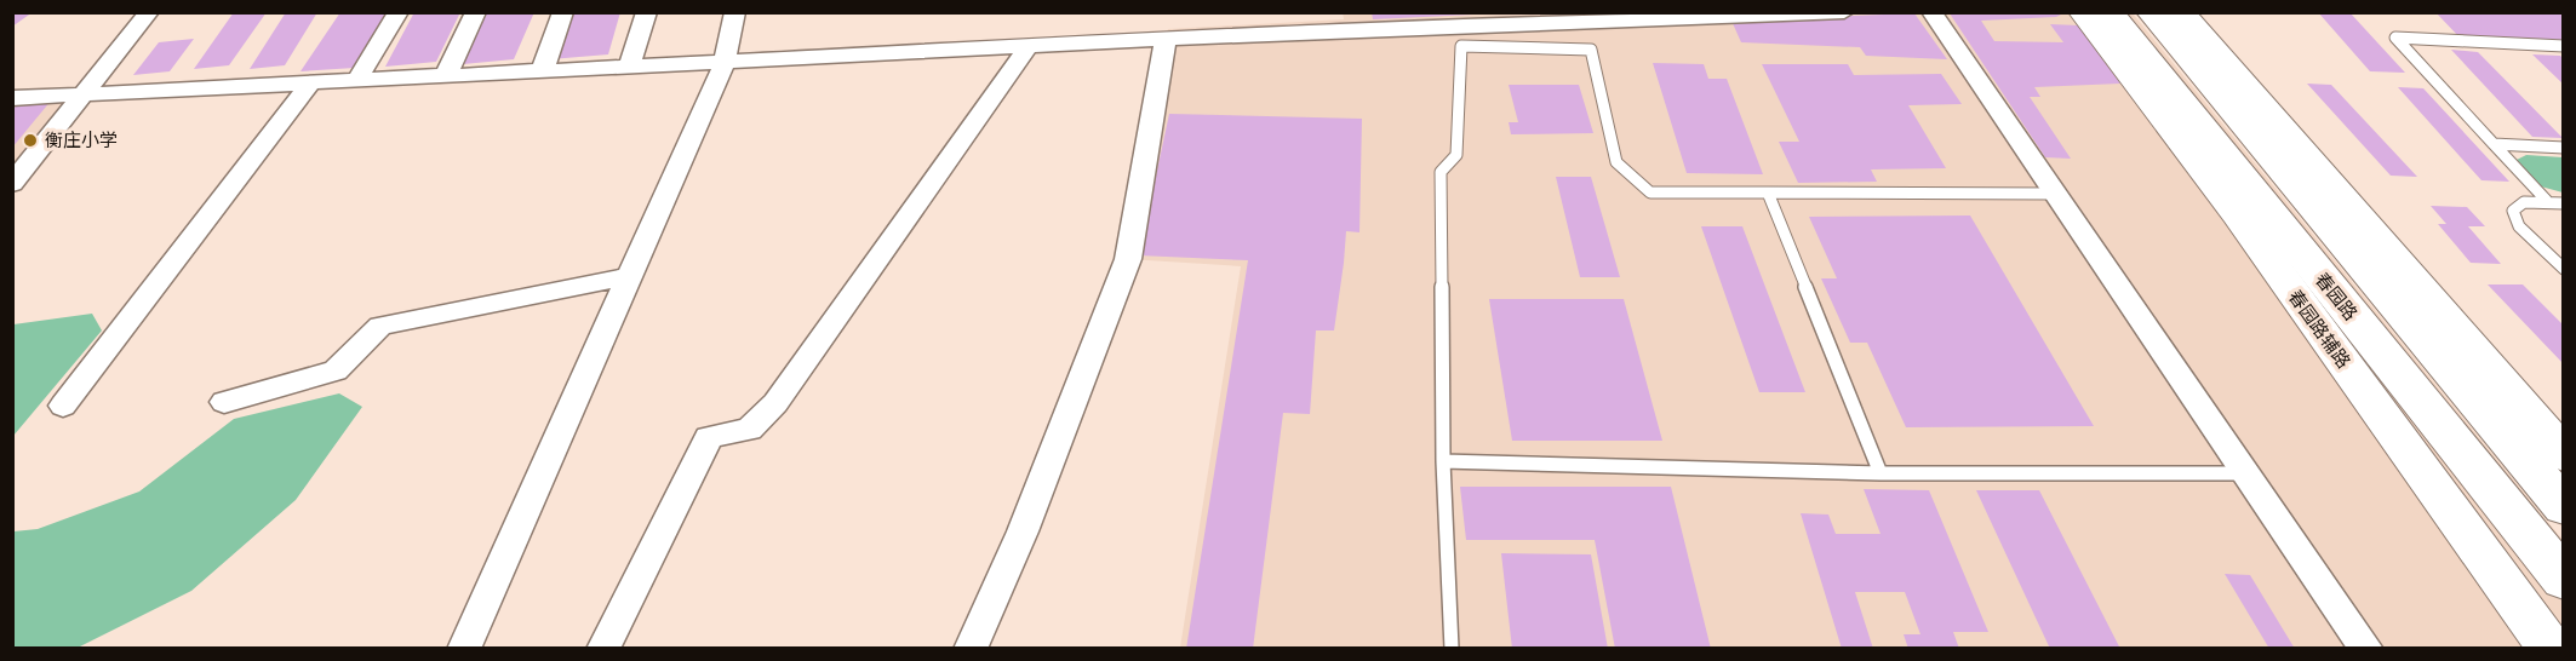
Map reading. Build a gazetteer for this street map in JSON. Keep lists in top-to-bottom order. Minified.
{"streets":{"main road":["春园路"],"street":["春园路辅路"]},"places":["衡庄小学"]}
